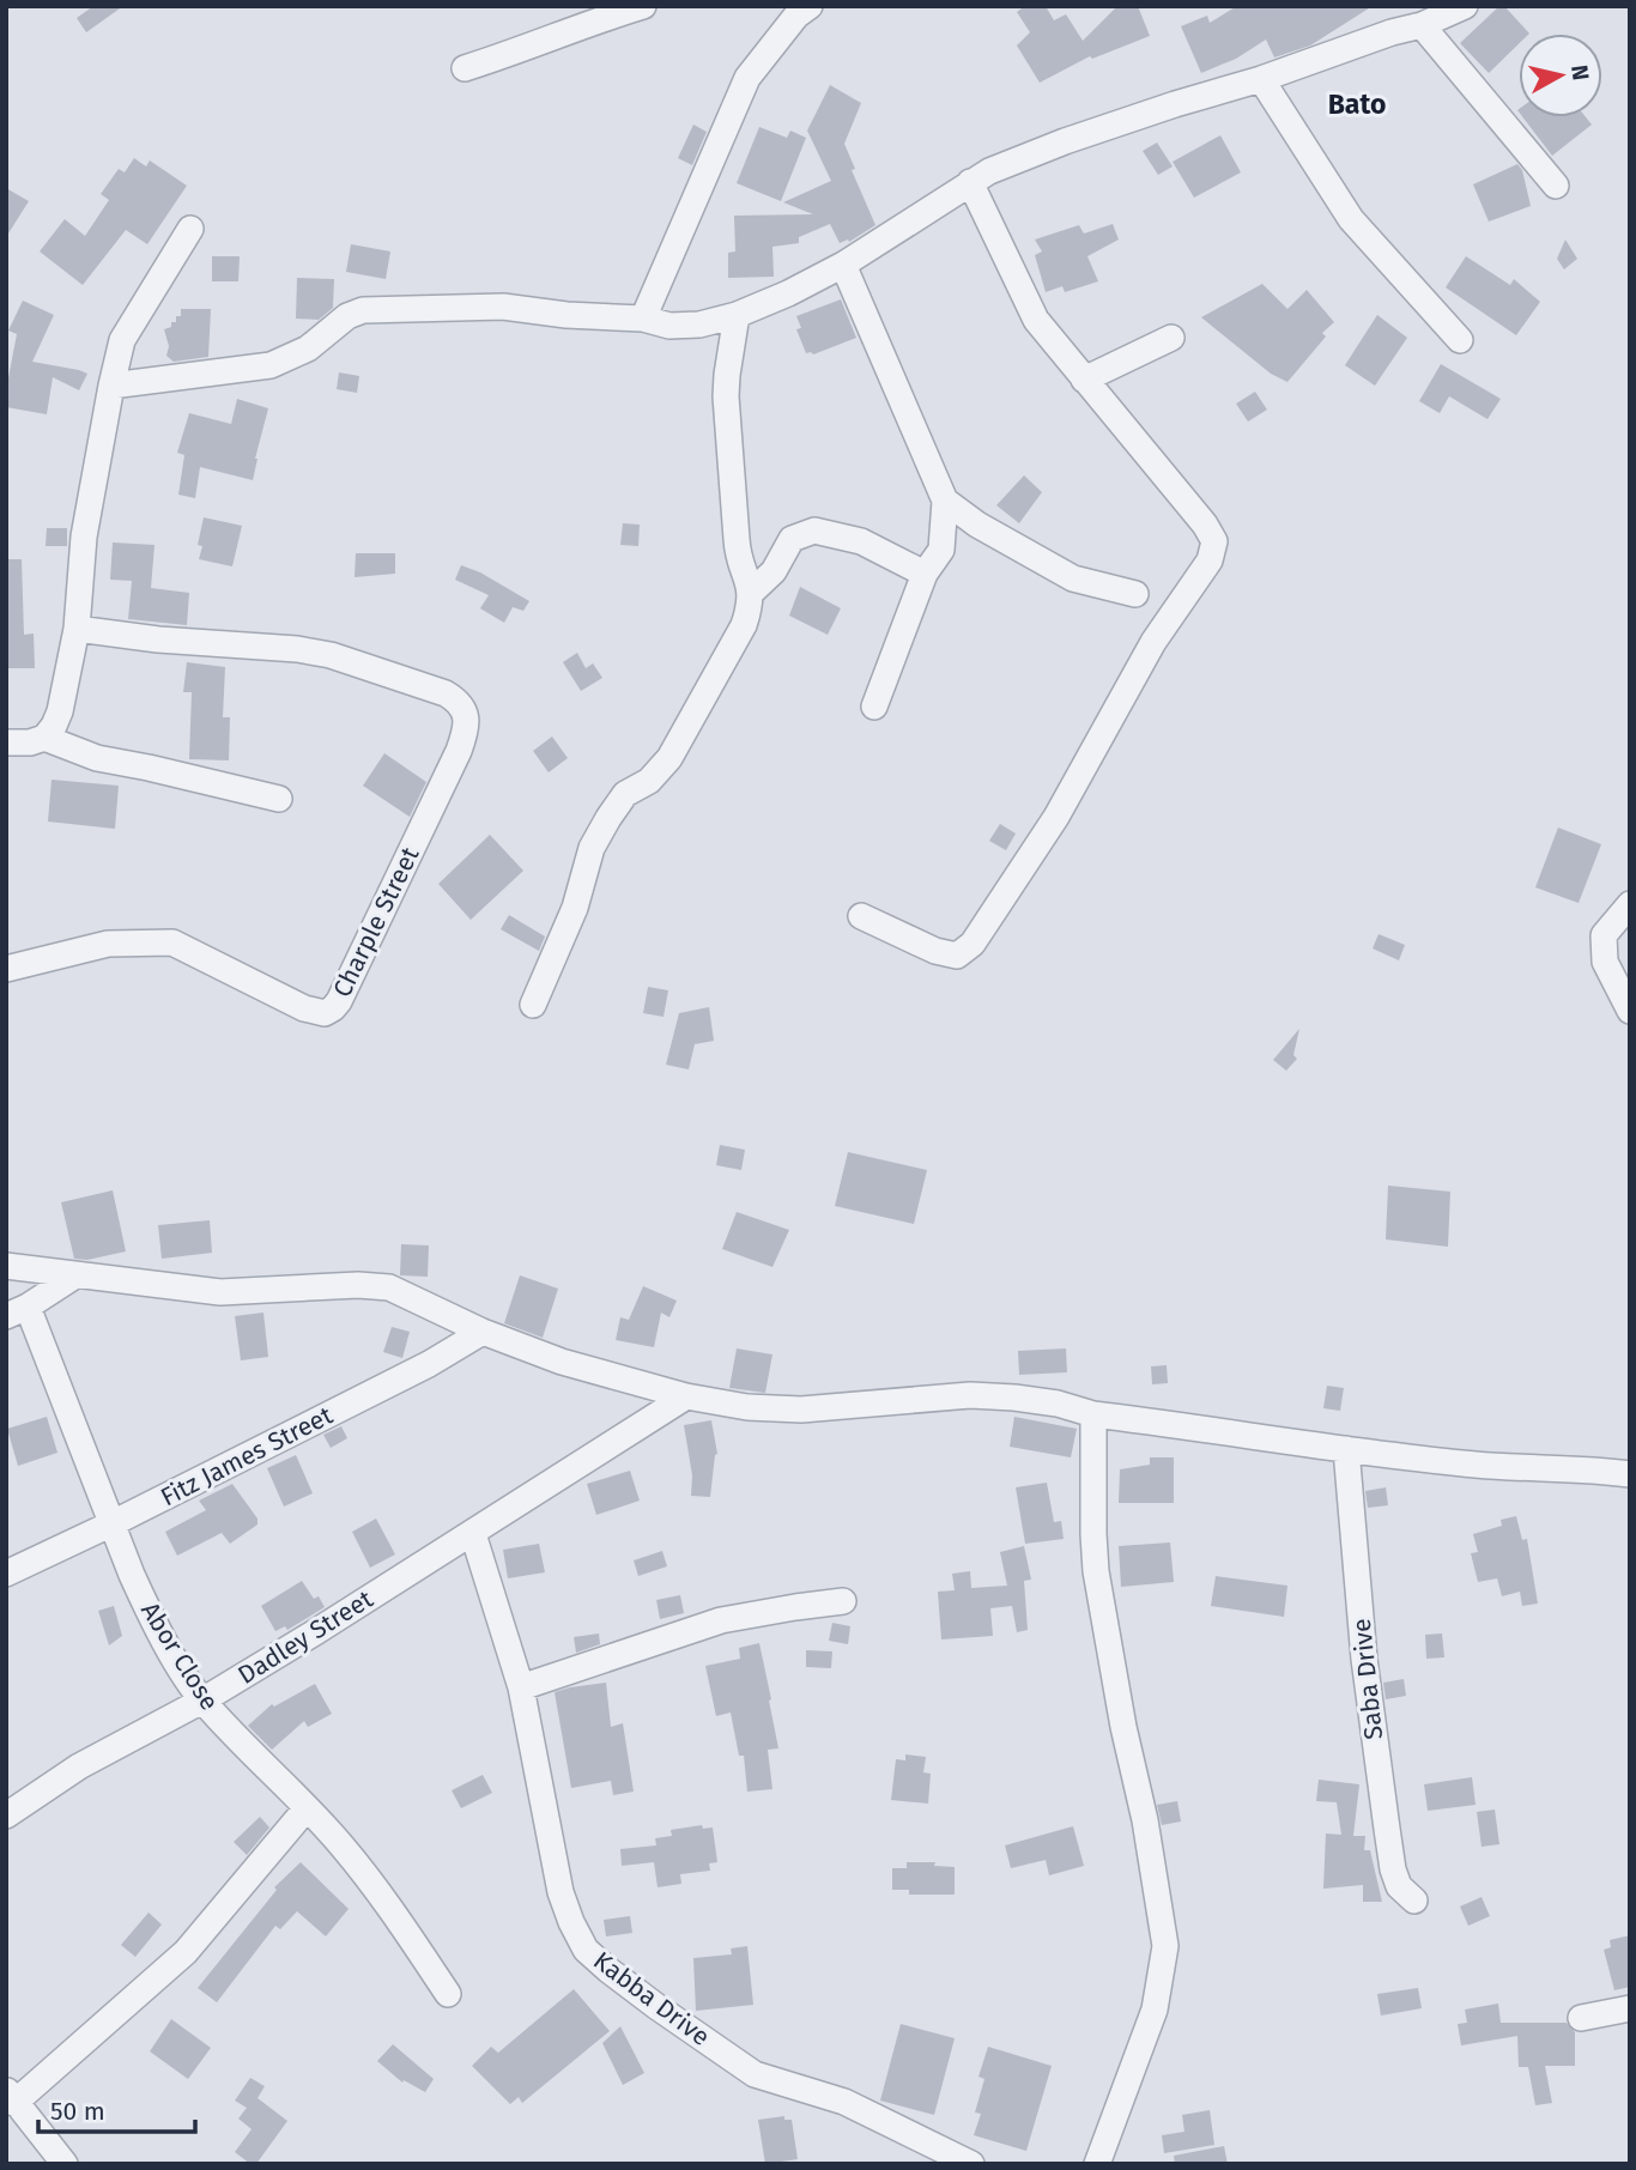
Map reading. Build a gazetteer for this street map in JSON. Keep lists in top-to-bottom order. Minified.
{"streets":{"street":["Charple Street","Fitz James Street","Dadley Street","Abor Close","Saba Drive","Kabba Drive"]},"crossings":[["Fitz James Street","Abor Close"],["Dadley Street","Abor Close"],["Dadley Street","Kabba Drive"]],"districts":["Bato"],"scale_bar":"50 m","north":"right"}
